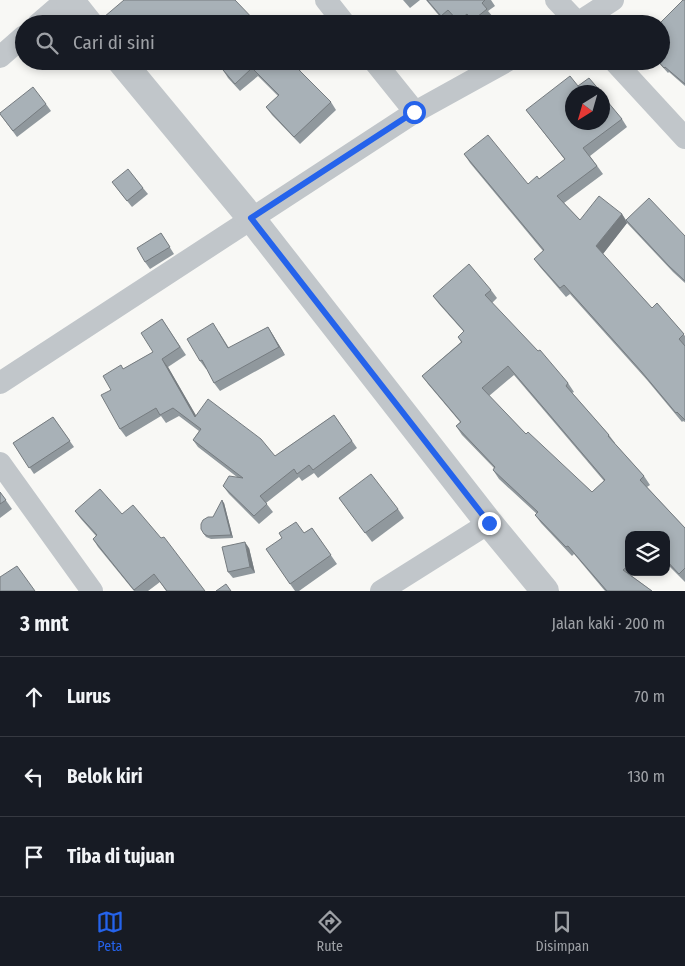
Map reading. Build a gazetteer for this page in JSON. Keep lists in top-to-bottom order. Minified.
{"north":"bottom left","page":{"search":"Cari di sini","heading":["3 mnt","Jalan kaki · 200 m"],"list":[["Lurus","70 m"],["Belok kiri","130 m"],"Tiba di tujuan"],"nav":["Peta","Rute","Disimpan"]}}
